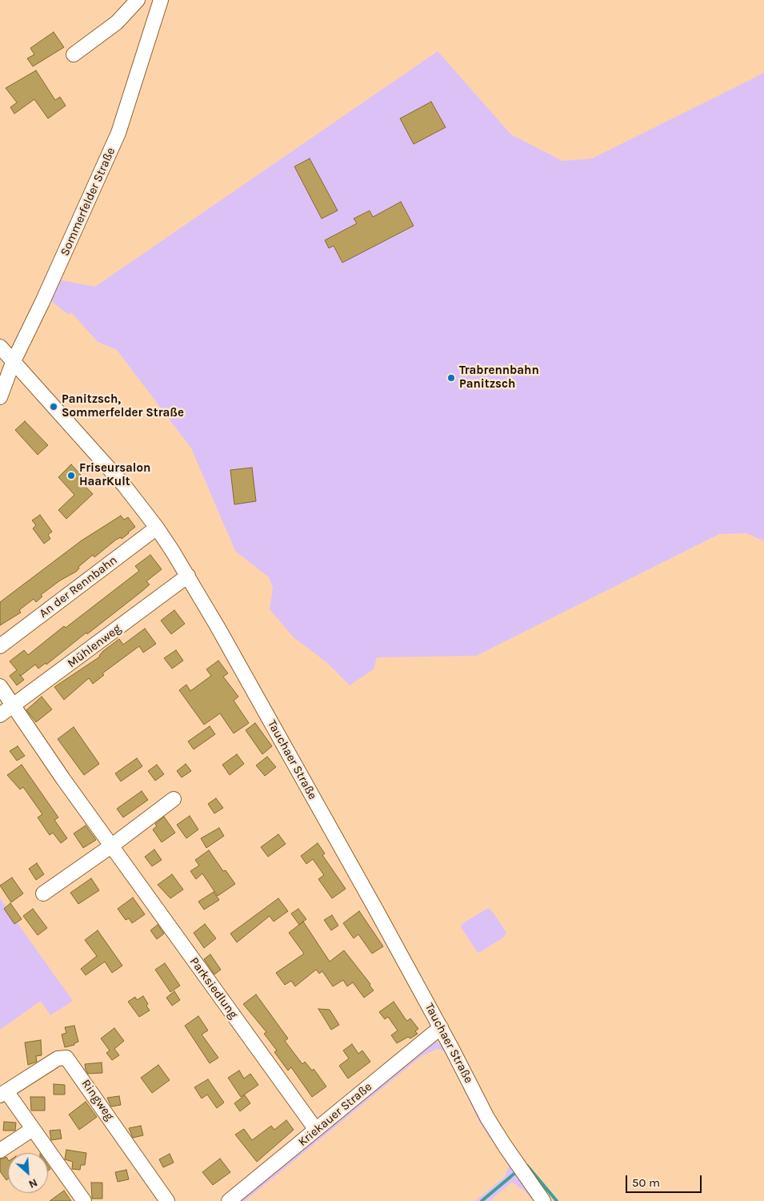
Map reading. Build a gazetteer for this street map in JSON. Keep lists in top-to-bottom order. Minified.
{"streets":{"street":["Sommerfelder Straße","An der Rennbahn","Mühlenweg","Tauchaer Straße","Parksiedlung","Ringweg","Kriekauer Straße"]},"crossings":[["Sommerfelder Straße","Tauchaer Straße"],["An der Rennbahn","Tauchaer Straße"],["Mühlenweg","Tauchaer Straße"],["Mühlenweg","Parksiedlung"],["Tauchaer Straße","Kriekauer Straße"],["Parksiedlung","Kriekauer Straße"]],"places":["Trabrennbahn Panitzsch","Panitzsch, Sommerfelder Straße","Friseursalon HaarKult"],"scale_bar":"50 m","north":"bottom right"}
